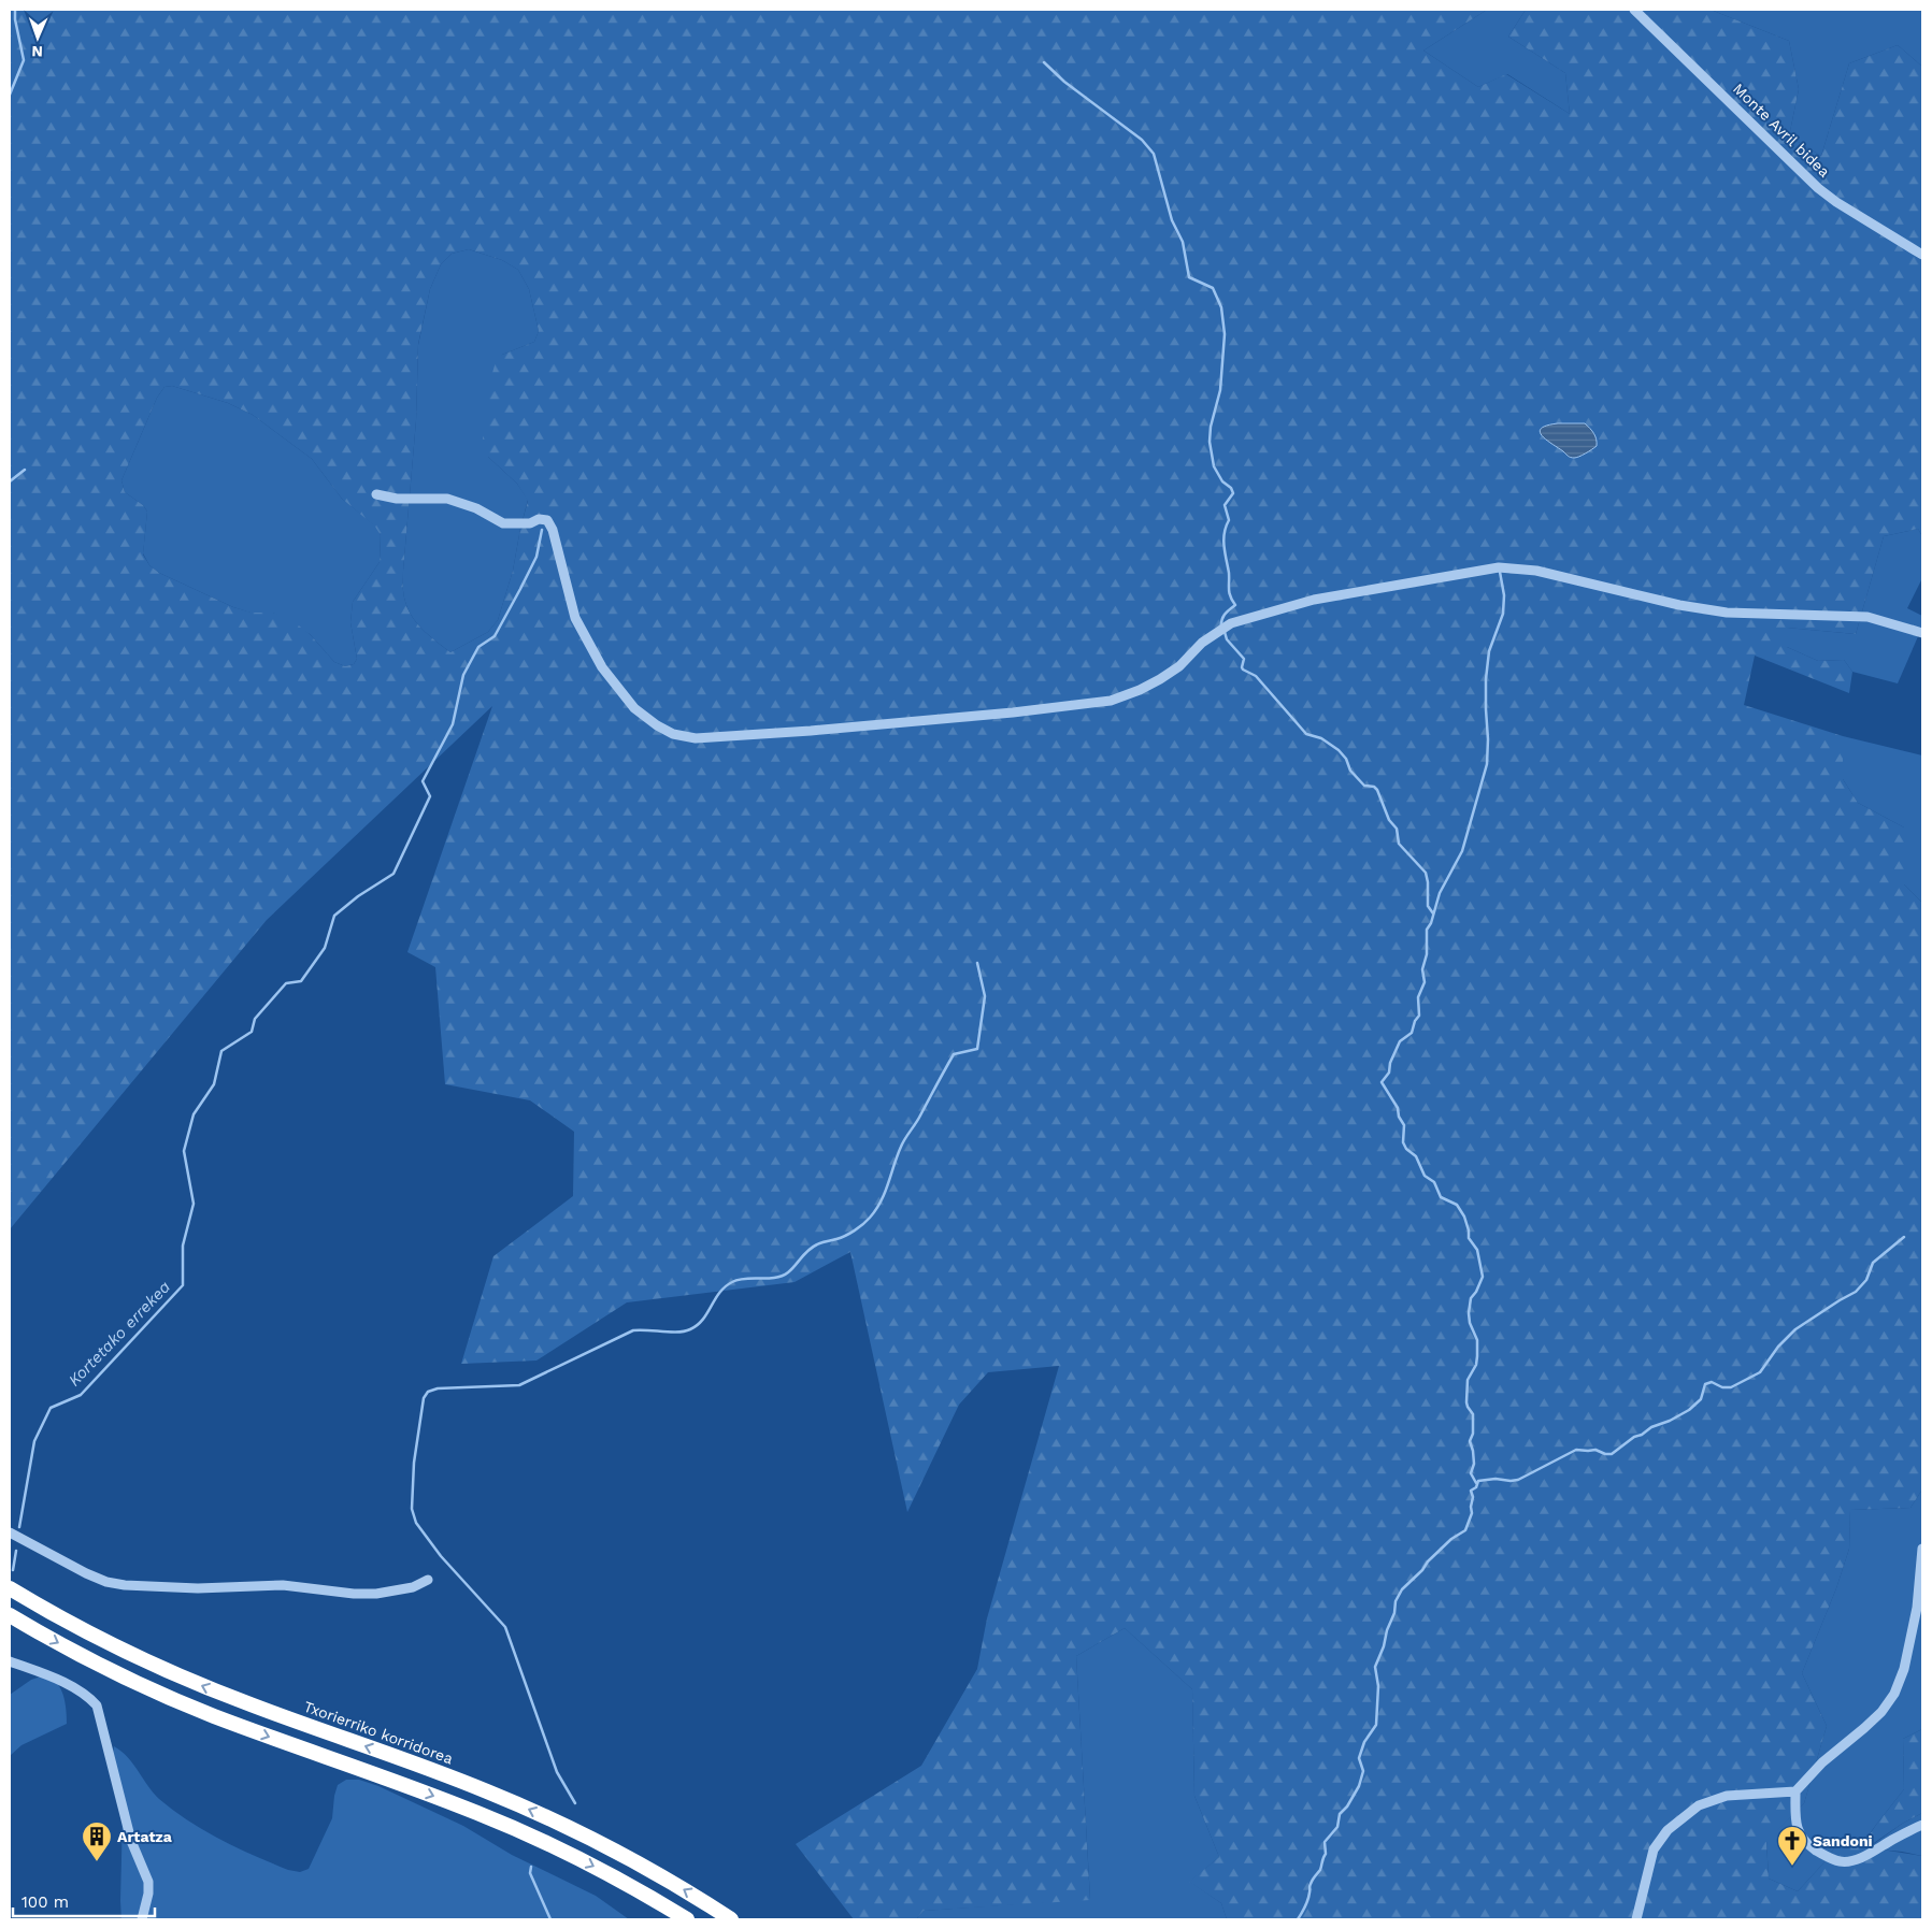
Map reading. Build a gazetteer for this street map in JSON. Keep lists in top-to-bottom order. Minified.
{"streets":{"highway":["Txorierriko korridorea"],"street":["Monte Avril bidea"]},"water":["Kortetako errekea"],"places":{"building":["Artatza"],"church":["Sandoni"]},"scale_bar":"100 m","north":"bottom"}
